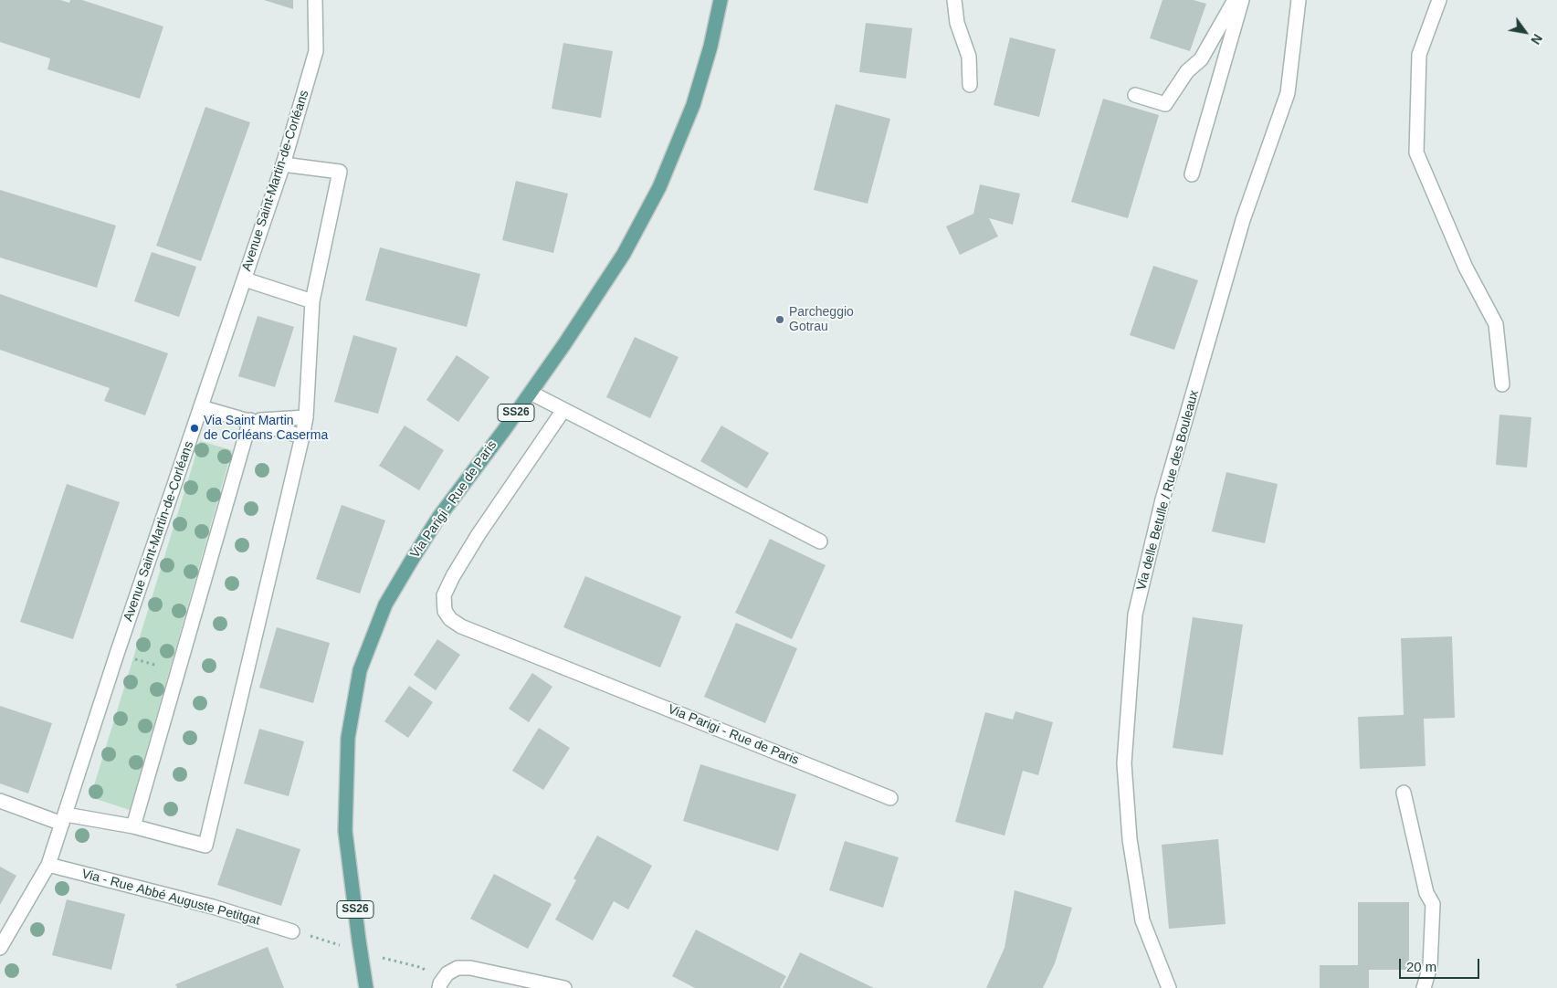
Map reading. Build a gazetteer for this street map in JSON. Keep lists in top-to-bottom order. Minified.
{"streets":{"main road":["SS26","Via Parigi - Rue de Paris"],"street":["Avenue Saint-Martin-de-Corléans","Via delle Betulle / Rue des Bouleaux","Via - Rue Abbé Auguste Petitgat"]},"crossings":[["Avenue Saint-Martin-de-Corléans","Via - Rue Abbé Auguste Petitgat"]],"places":["Parcheggio Gotrau","Via Saint Martin de Corléans Caserma"],"scale_bar":"20 m","north":"bottom right"}
